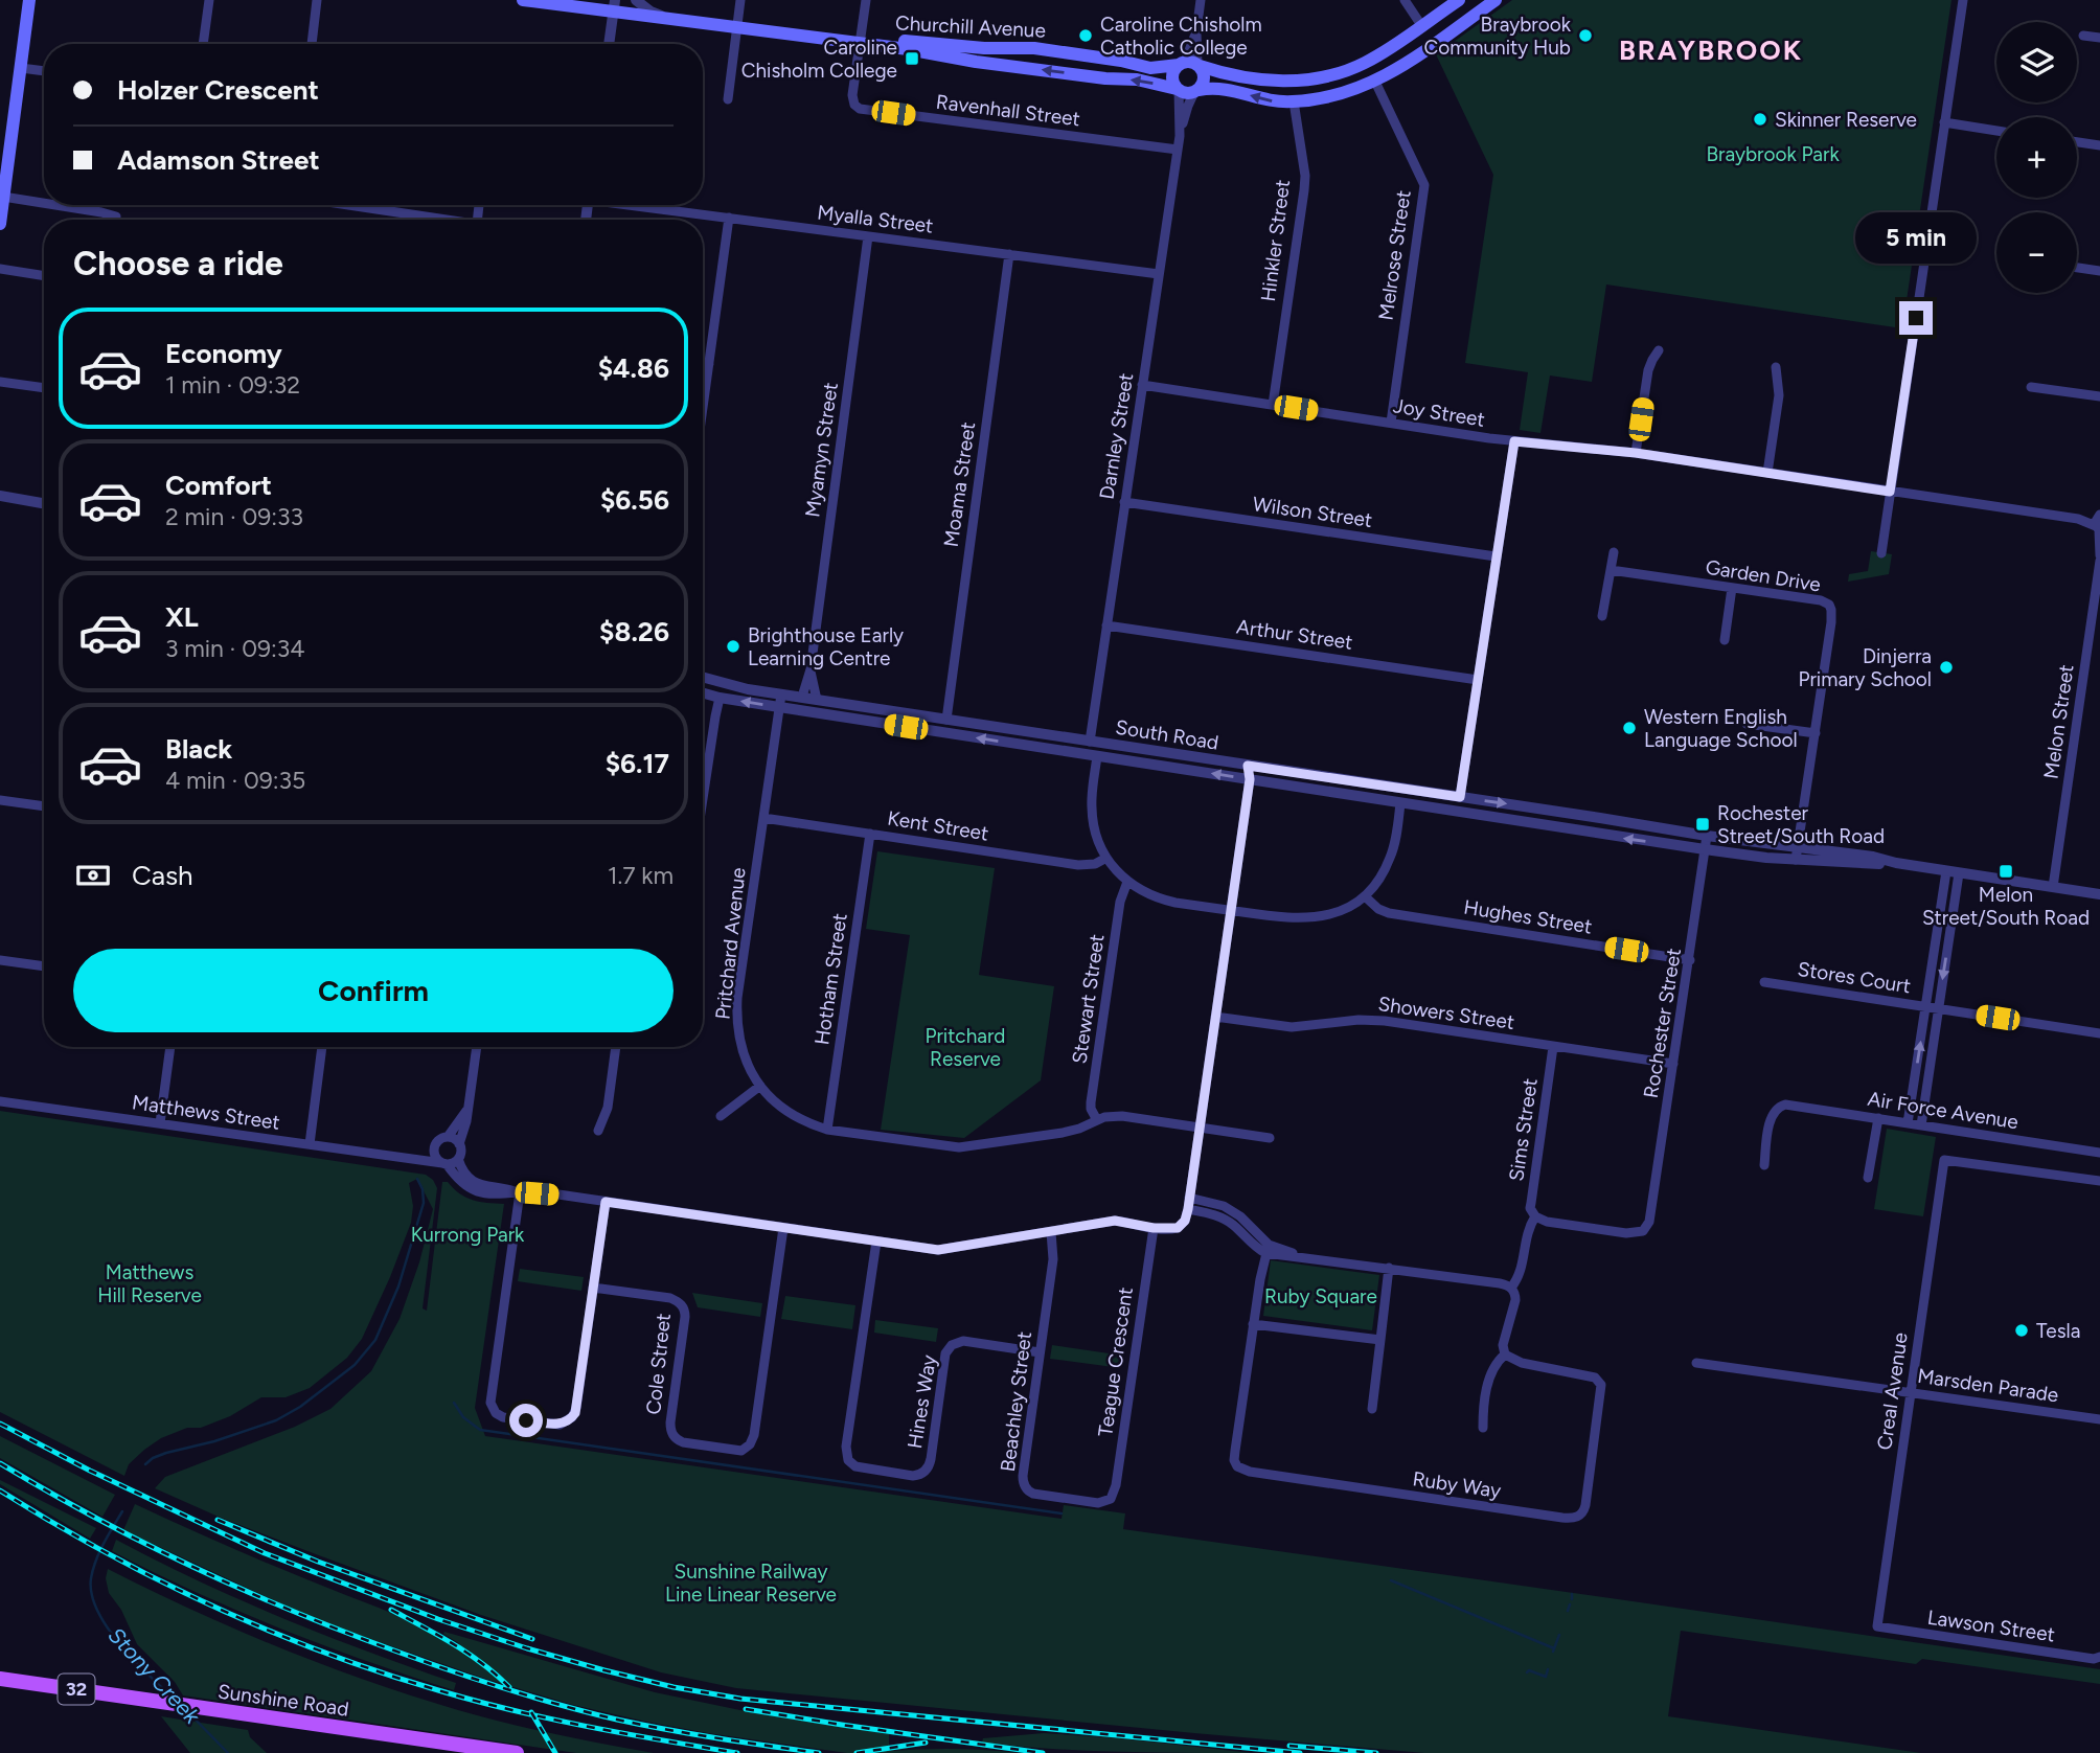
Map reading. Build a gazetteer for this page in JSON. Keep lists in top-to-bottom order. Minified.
{"streets":{"main road":["Churchill Avenue","Hinkler Street","Melrose Street","32","Sunshine Road"],"street":["Ravenhall Street","Myalla Street","Joy Street","Darnley Street","Myamyn Street","Moama Street","Wilson Street","Garden Drive","Arthur Street","Melon Street","South Road","Kent Street","Hughes Street","Pritchard Avenue","Stores Court","Hotham Street","Stewart Street","Showers Street","Rochester Street","Air Force Avenue","Matthews Street","Sims Street","Teague Crescent","Cole Street","Marsden Parade","Creal Avenue","Hines Way","Beachley Street","Ruby Way","Lawson Street"]},"crossings":[["Churchill Avenue","Ravenhall Street"],["Churchill Avenue","Hinkler Street"],["Churchill Avenue","Melrose Street"],["Churchill Avenue","Darnley Street"],["Ravenhall Street","Darnley Street"],["Myalla Street","Darnley Street"],["Myalla Street","Myamyn Street"],["Myalla Street","Moama Street"],["Hinkler Street","Joy Street"],["Melrose Street","Joy Street"],["Joy Street","Darnley Street"],["Joy Street","Melon Street"],["Darnley Street","Wilson Street"],["Darnley Street","Arthur Street"],["Darnley Street","South Road"],["Myamyn Street","South Road"],["Moama Street","South Road"],["Garden Drive","South Road"],["Melon Street","South Road"],["South Road","Pritchard Avenue"],["South Road","Rochester Street"],["Kent Street","Pritchard Avenue"],["Kent Street","Hotham Street"],["Hughes Street","Rochester Street"],["Pritchard Avenue","Hotham Street"],["Pritchard Avenue","Stewart Street"],["Showers Street","Rochester Street"],["Showers Street","Sims Street"],["Rochester Street","Sims Street"],["Teague Crescent","Beachley Street"],["Marsden Parade","Creal Avenue"],["Creal Avenue","Lawson Street"],["Hines Way","Beachley Street"]],"districts":["BRAYBROOK"],"water":["Stony Creek"],"parks":["Braybrook Park","Pritchard Reserve","Kurrong Park","Matthews Hill Reserve","Ruby Square","Sunshine Railway Line Linear Reserve"],"places":{"other":["Caroline Chisholm Catholic College","Braybrook Community Hub","Skinner Reserve","Brighthouse Early Learning Centre","Dinjerra Primary School","Western English Language School","Tesla"],"transit":["Caroline Chisholm College","Rochester Street/South Road","Melon Street/South Road"]},"page":{"map_buttons":["+","−"],"banner":["Holzer Crescent","Adamson Street"],"bubble":"5 min","heading":"Choose a ride","list":[{"name":"Economy","note":"1 min · 09:32","value":"$4.86"},{"name":"Comfort","note":"2 min · 09:33","value":"$6.56"},{"name":"XL","note":"3 min · 09:34","value":"$8.26"},{"name":"Black","note":"4 min · 09:35","value":"$6.17"}],"pay":["Cash","1.7 km"],"buttons":"Confirm"}}
